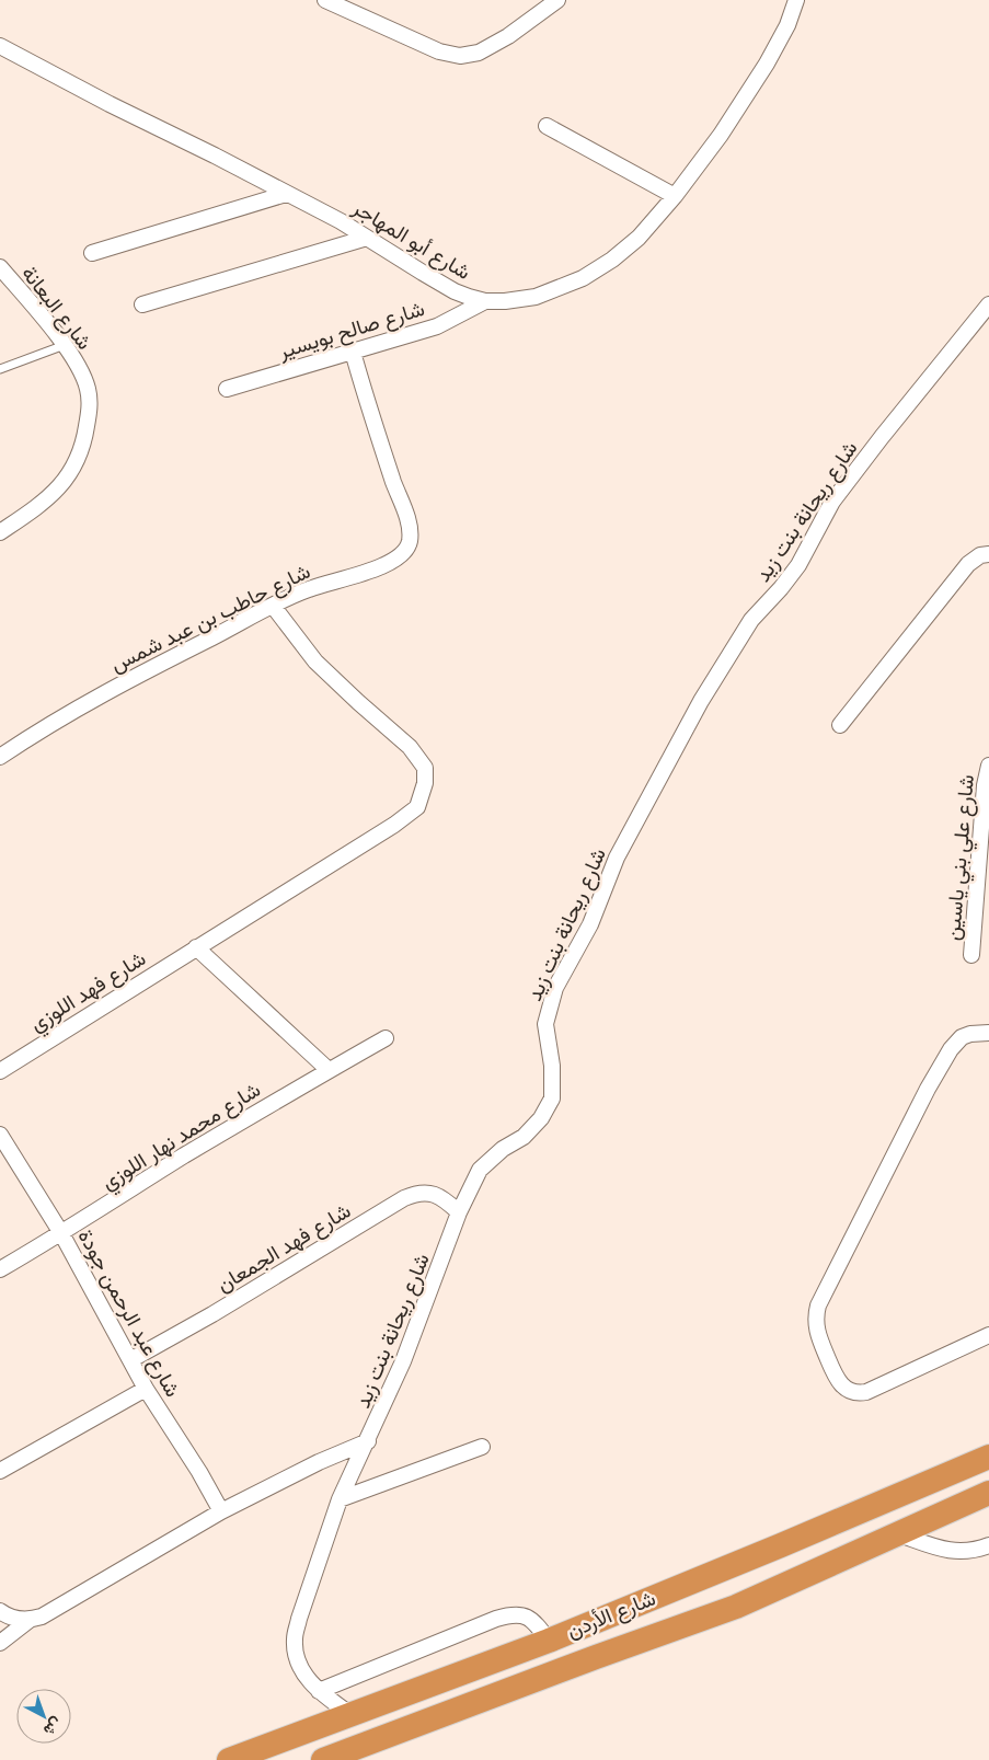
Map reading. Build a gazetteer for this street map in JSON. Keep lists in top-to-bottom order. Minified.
{"streets":{"highway":["شارع الأردن"],"street":["شارع أبو المهاجر","شارع البعانة","شارع صالح بويسير","شارع ريحانة بنت زيد","شارع حاطب بن عبد شمس","شارع علي بني ياسين","شارع فهد اللوزي","شارع محمد نهار اللوزي","شارع فهد الجمعان","شارع عبد الرحمن جودة"]},"crossings":[["شارع أبو المهاجر","شارع صالح بويسير"],["شارع صالح بويسير","شارع حاطب بن عبد شمس"],["شارع ريحانة بنت زيد","شارع فهد الجمعان"],["شارع ريحانة بنت زيد","شارع الأردن"],["شارع حاطب بن عبد شمس","شارع فهد اللوزي"],["شارع محمد نهار اللوزي","شارع عبد الرحمن جودة"],["شارع فهد الجمعان","شارع عبد الرحمن جودة"]],"north":"bottom right"}
